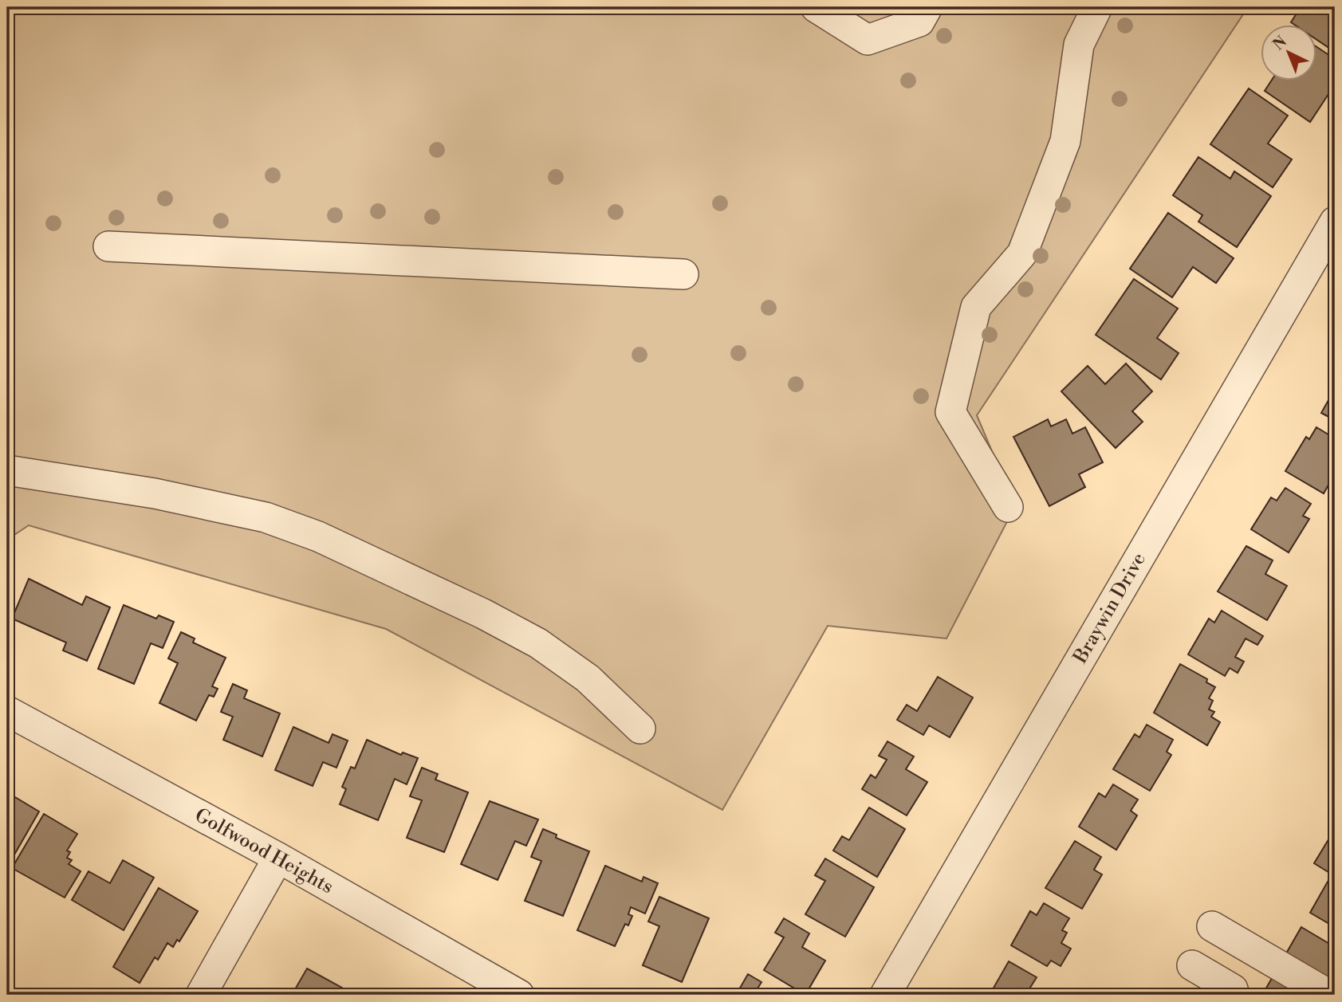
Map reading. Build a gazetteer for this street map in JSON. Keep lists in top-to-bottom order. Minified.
{"streets":{"street":["Braywin Drive","Golfwood Heights"]},"north":"top left"}
